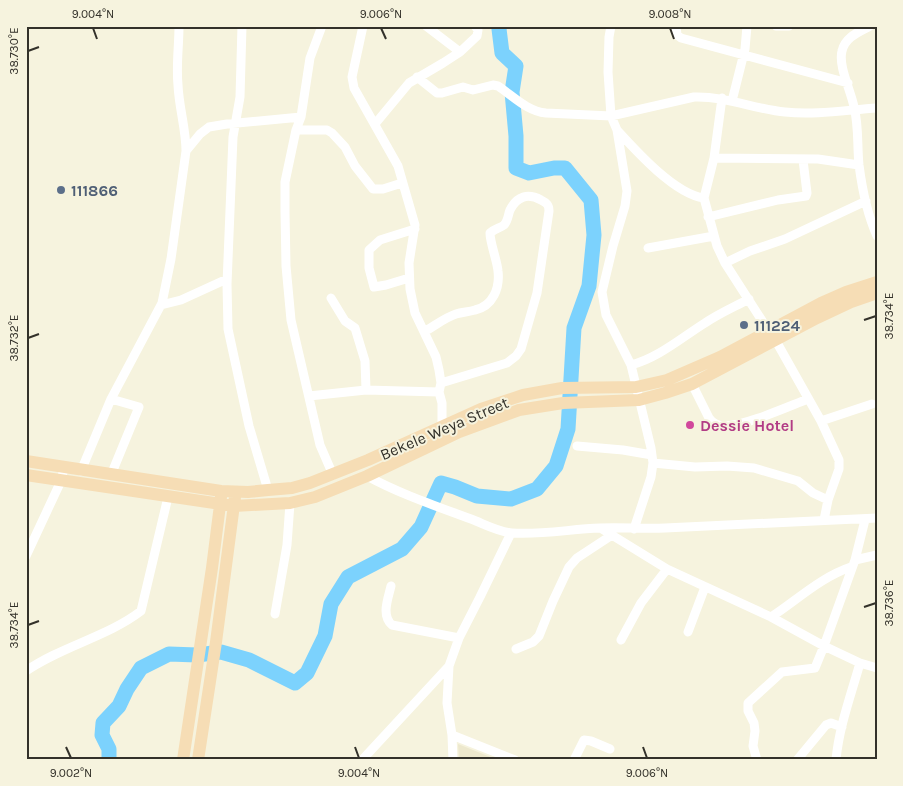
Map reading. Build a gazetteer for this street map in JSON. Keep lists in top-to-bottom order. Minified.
{"streets":{"main road":["Bekele Weya Street"]},"places":["111866","111224","Dessie Hotel"],"coordinates":["9.004°N","9.006°N","9.008°N","38.730°E","38.734°E","38.732°E","38.736°E","9.002°N"]}
